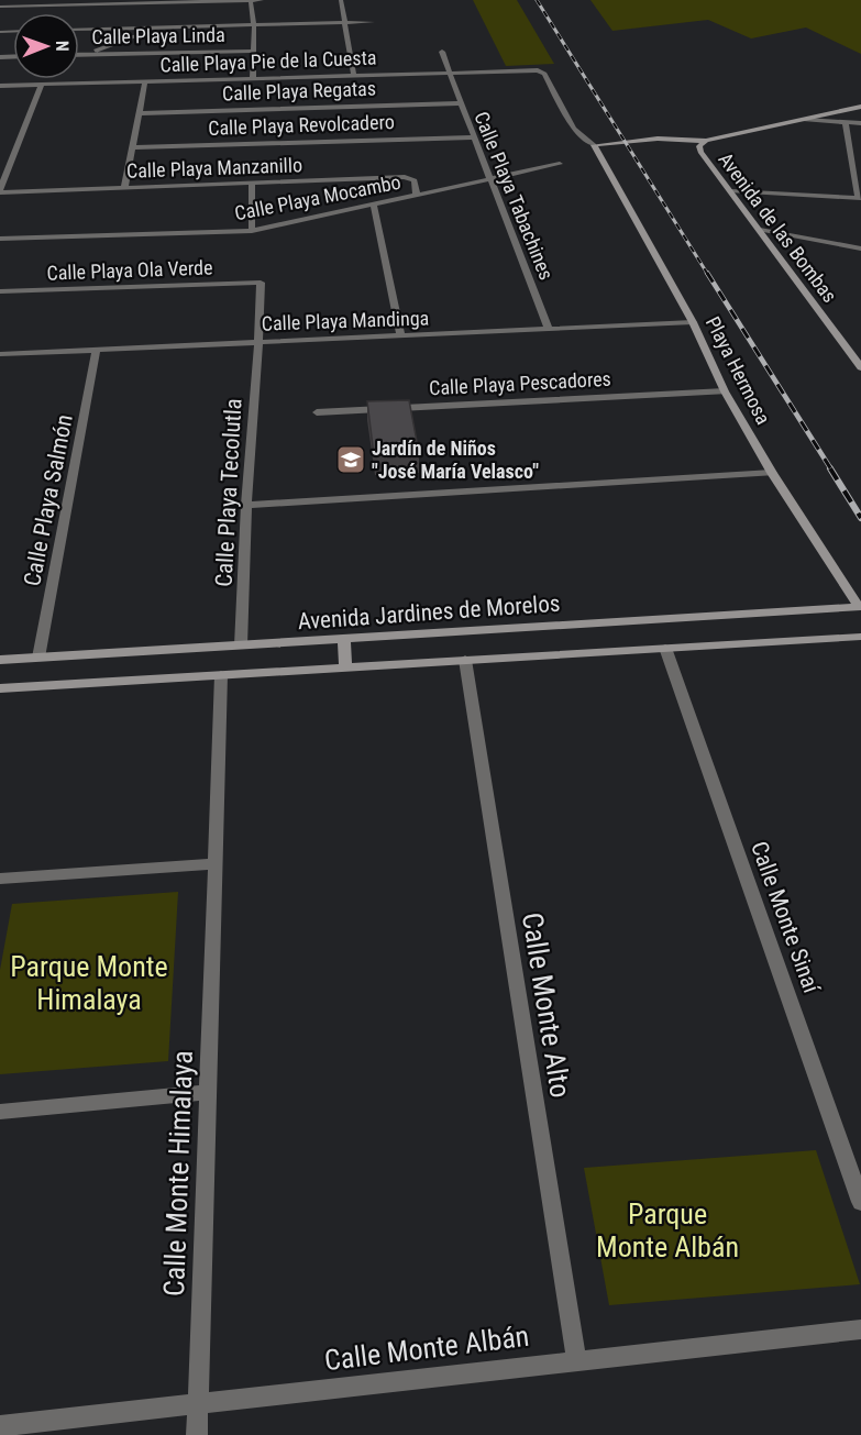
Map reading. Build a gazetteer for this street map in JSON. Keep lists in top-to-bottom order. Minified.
{"streets":{"main road":["Avenida de las Bombas","Playa Hermosa","Avenida Jardines de Morelos"],"street":["Calle Playa Linda","Calle Playa Pie de la Cuesta","Calle Playa Regatas","Calle Playa Revolcadero","Calle Playa Manzanillo","Calle Playa Tabachines","Calle Playa Mocambo","Calle Playa Ola Verde","Calle Playa Mandinga","Calle Playa Pescadores","Calle Playa Tecolutla","Calle Playa Salmón","Calle Monte Sinaí","Calle Monte Alto","Calle Monte Himalaya","Calle Monte Albán"]},"crossings":[["Calle Playa Pie de la Cuesta","Calle Playa Tabachines"],["Calle Playa Pie de la Cuesta","Playa Hermosa"],["Calle Playa Regatas","Calle Playa Tabachines"],["Calle Playa Revolcadero","Calle Playa Tabachines"],["Calle Playa Manzanillo","Calle Playa Mocambo"],["Calle Playa Tabachines","Calle Playa Mocambo"],["Calle Playa Tabachines","Calle Playa Mandinga"],["Calle Playa Ola Verde","Calle Playa Tecolutla"],["Calle Playa Mandinga","Playa Hermosa"],["Calle Playa Mandinga","Calle Playa Tecolutla"],["Calle Playa Mandinga","Calle Playa Salmón"],["Playa Hermosa","Calle Playa Pescadores"],["Playa Hermosa","Avenida Jardines de Morelos"],["Calle Playa Tecolutla","Avenida Jardines de Morelos"],["Calle Playa Salmón","Avenida Jardines de Morelos"],["Calle Monte Alto","Calle Monte Albán"],["Calle Monte Himalaya","Calle Monte Albán"]],"parks":["Parque Monte Himalaya","Parque Monte Albán"],"places":{"school or university":["Jardín de Niños \"José María Velasco\""]},"north":"right"}
